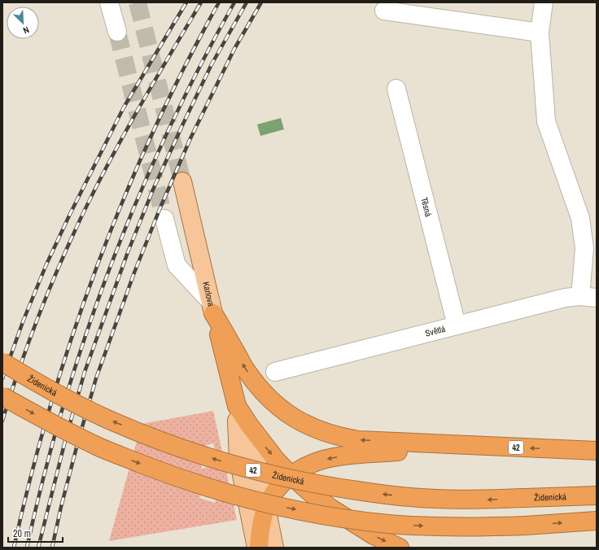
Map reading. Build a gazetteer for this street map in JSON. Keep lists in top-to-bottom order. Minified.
{"streets":{"highway":["Karlova","Židenická","42"],"street":["Těsná","Světlá"]},"crossings":[["Těsná","Světlá"],["Karlova","42"]],"scale_bar":"20 m","north":"bottom right"}
